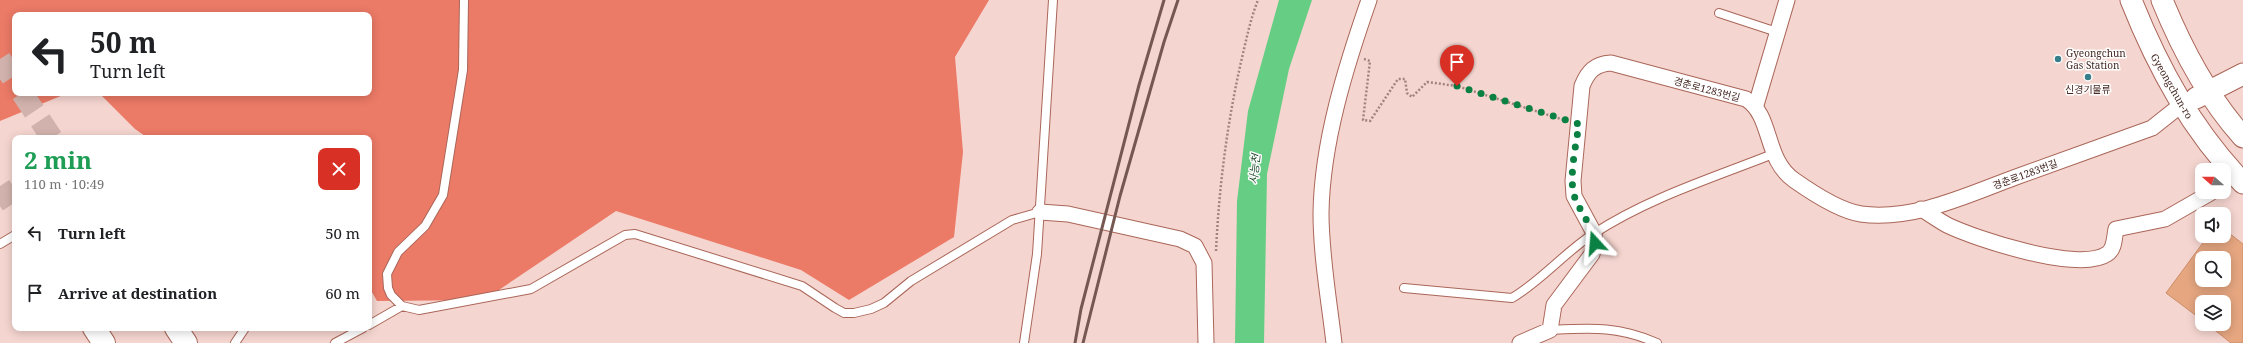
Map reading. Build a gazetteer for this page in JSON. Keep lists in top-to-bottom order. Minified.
{"streets":{"street":["Gyeongchun-ro","경춘로1283번길"]},"crossings":[["Gyeongchun-ro","경춘로1283번길"]],"water":["사능천"],"places":["Gyeongchun Gas Station","신경기물류"],"north":"left","page":{"turn":["50 m","Turn left"],"heading":["2 min","110 m · 10:49"],"list":[{"name":"Turn left","value":"50 m"},{"name":"Arrive at destination","value":"60 m"}]}}
